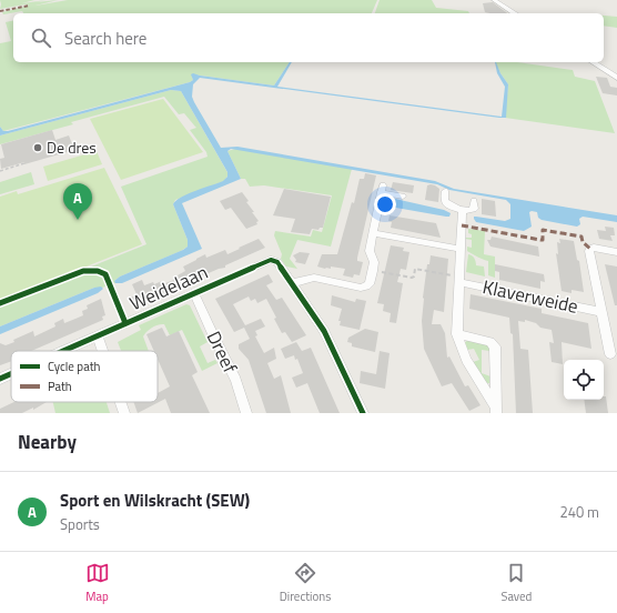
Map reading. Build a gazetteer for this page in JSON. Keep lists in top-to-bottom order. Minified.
{"streets":{"street":["Weidelaan","Klaverweide","Dreef"]},"crossings":[["Weidelaan","Dreef"]],"places":["De dres"],"legend":["Cycle path","Path"],"page":{"search":"Search here","pins":"A","heading":"Nearby","list":[{"mark":"A","name":"Sport en Wilskracht (SEW)","note":"Sports","value":"240 m"}],"nav":["Map","Directions","Saved"]}}
